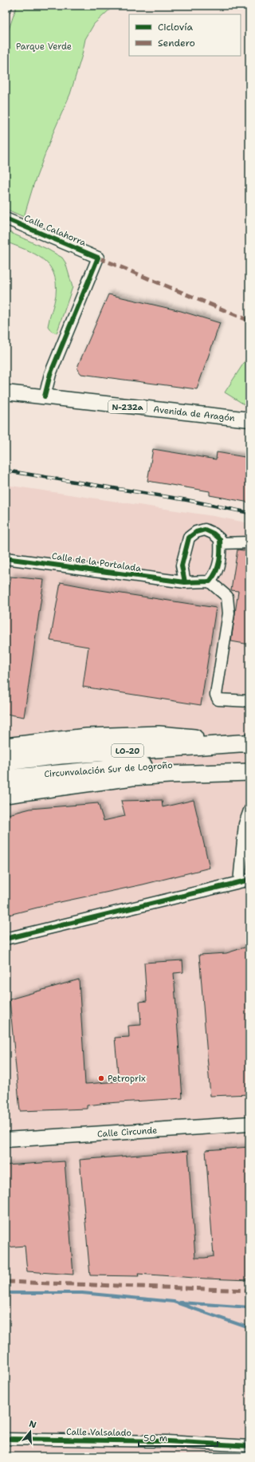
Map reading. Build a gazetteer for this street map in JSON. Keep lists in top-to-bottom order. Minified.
{"streets":{"highway":["LO-20","Circunvalación Sur de Logroño"],"main road":["N-232a","Avenida de Aragón","Calle Circunde"],"street":["Calle Calahorra","Calle de la Portalada","Calle Valsalado"]},"crossings":[["Calle Calahorra","Avenida de Aragón"]],"parks":["Parque Verde"],"places":["Petroprix"],"legend":["Ciclovía","Sendero"],"scale_bar":"50 m","north":"top"}
